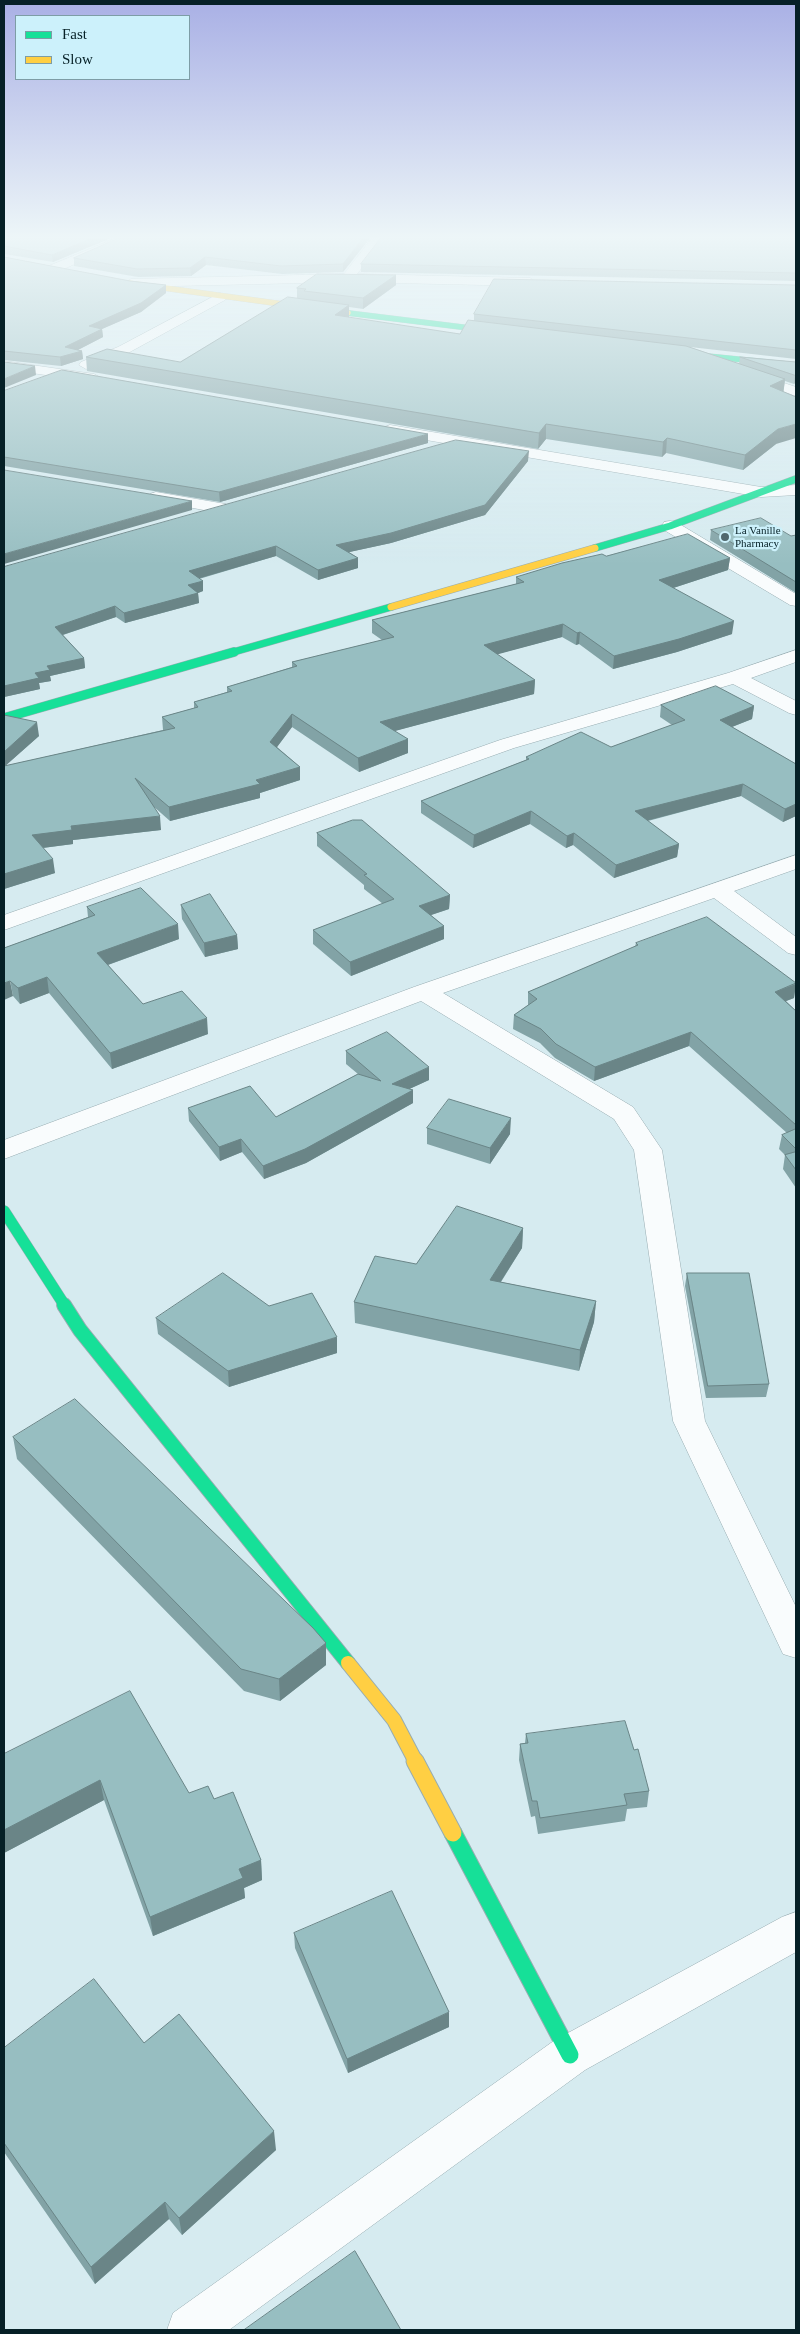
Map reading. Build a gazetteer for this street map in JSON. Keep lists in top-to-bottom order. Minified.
{"places":["La Vanille Pharmacy"],"legend":["Fast","Slow"]}
